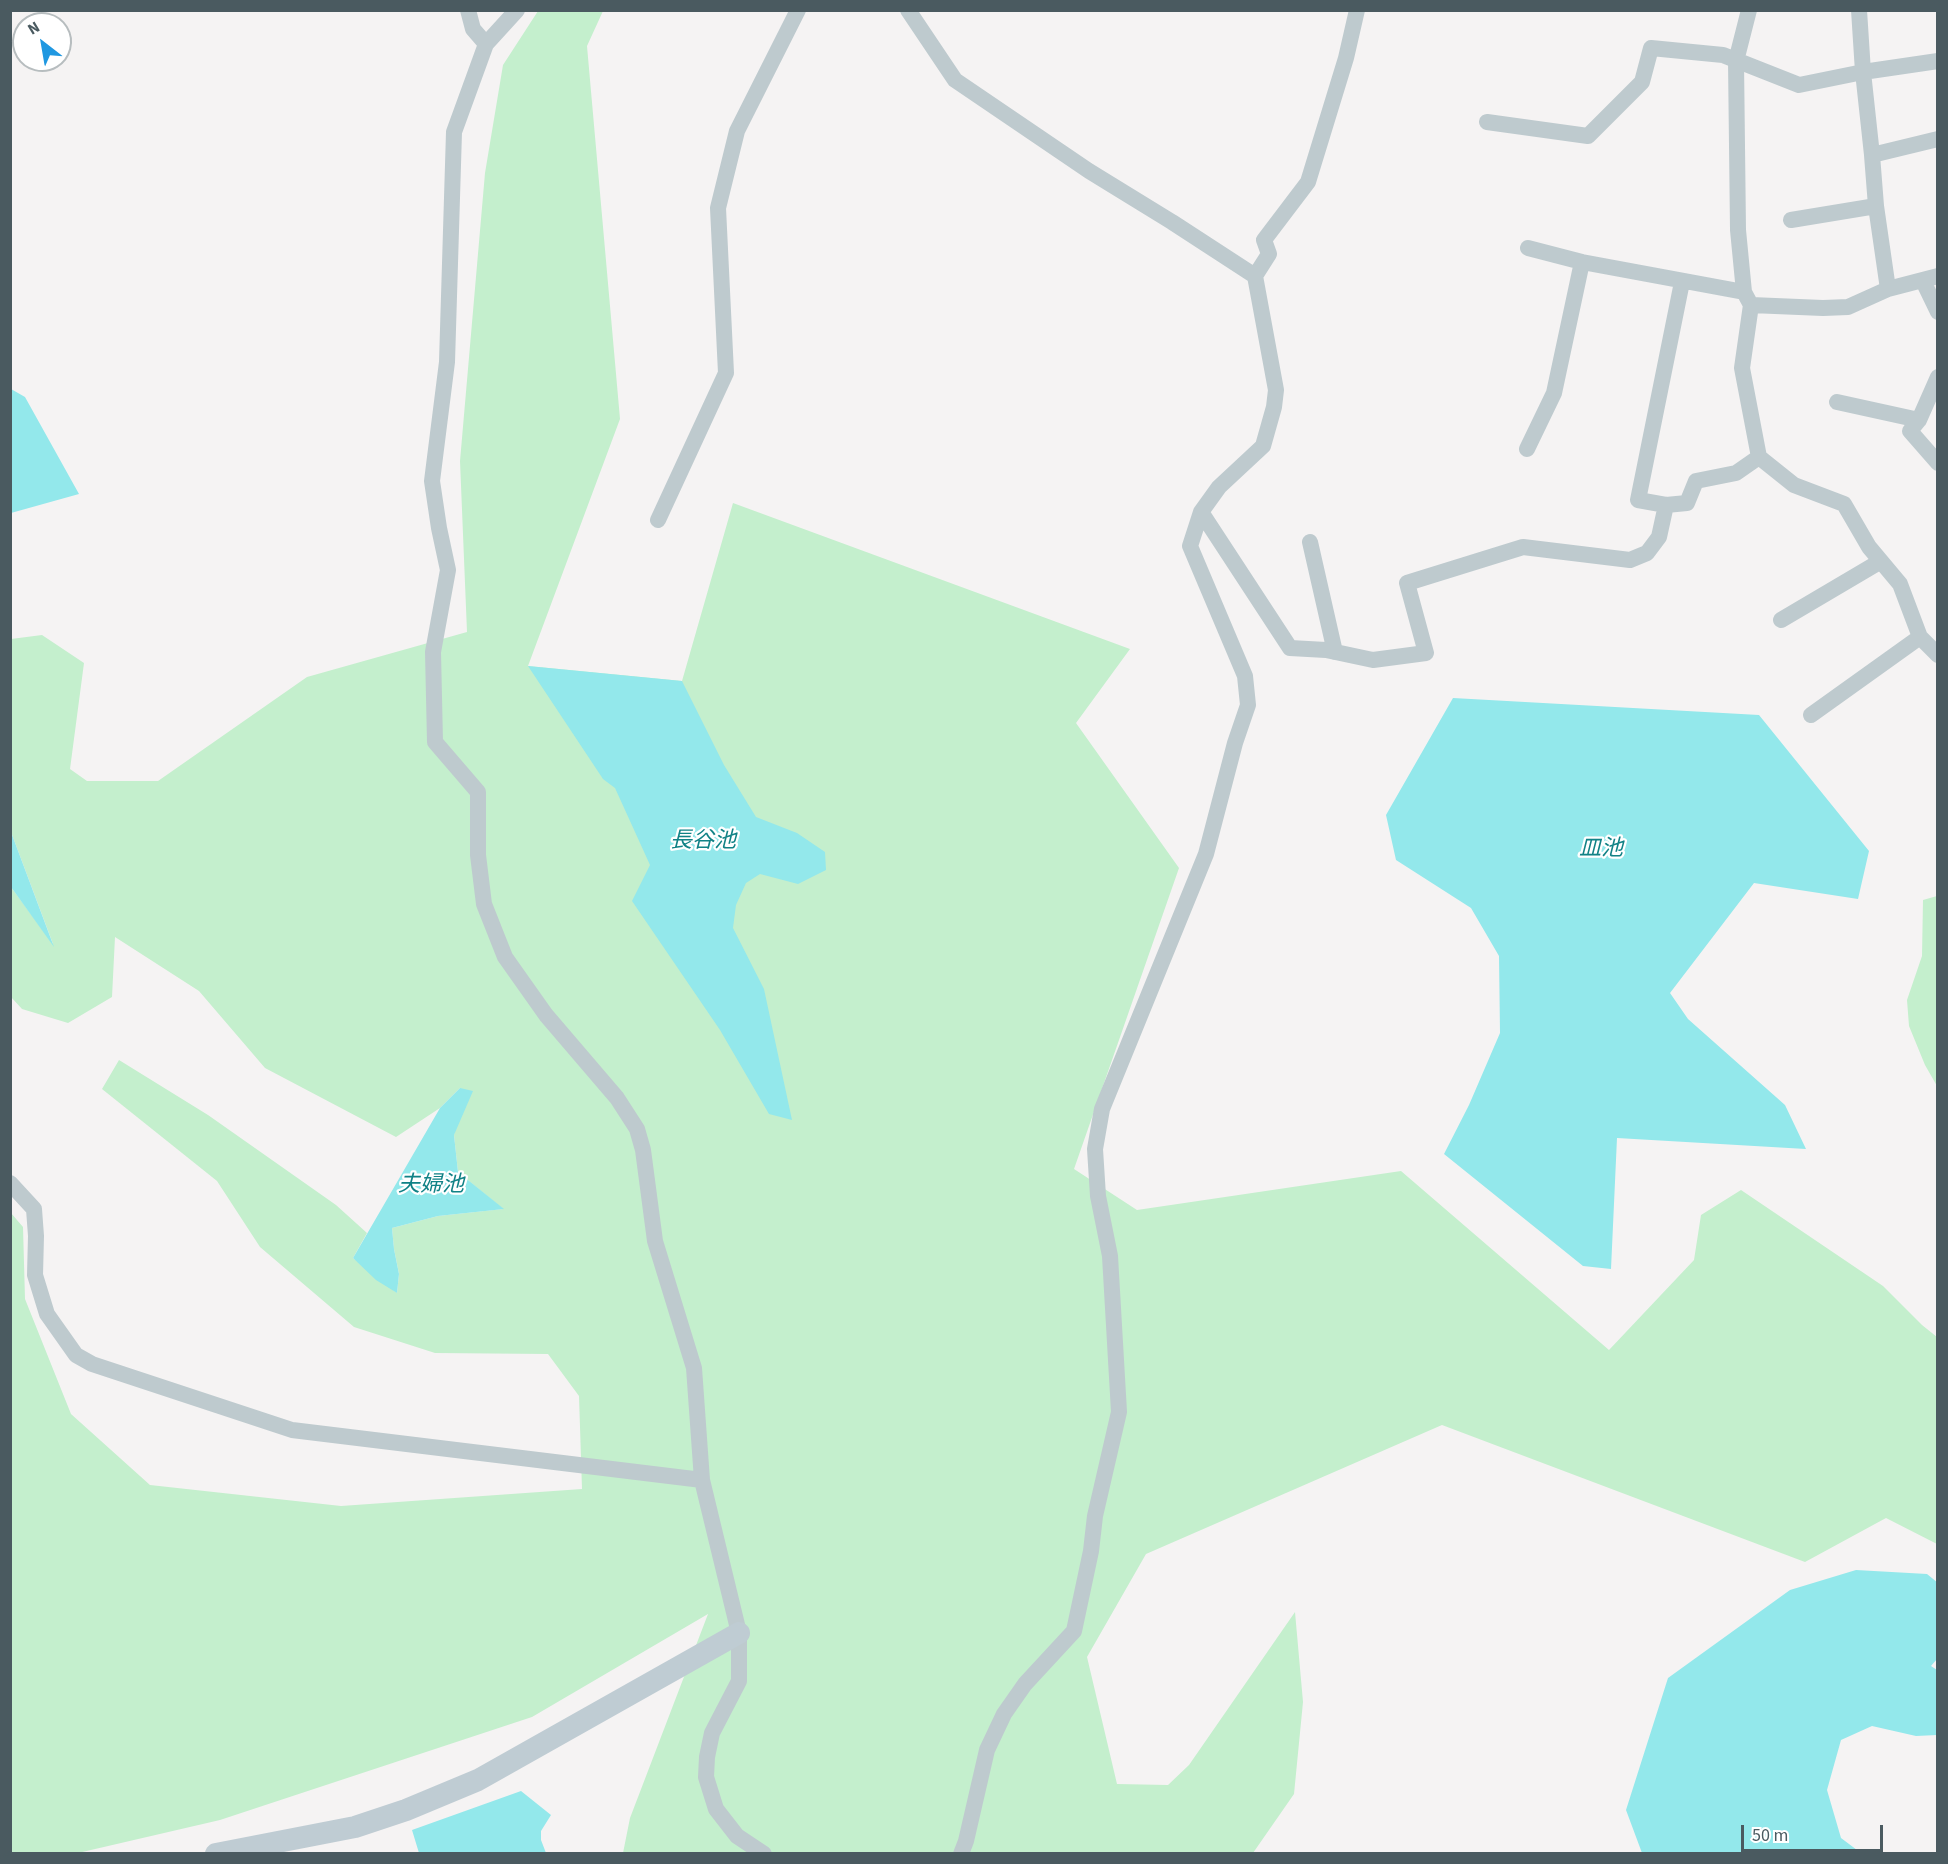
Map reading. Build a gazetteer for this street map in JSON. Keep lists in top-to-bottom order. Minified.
{"water":["長谷池","皿池","夫婦池"],"scale_bar":"50 m","north":"top left"}
